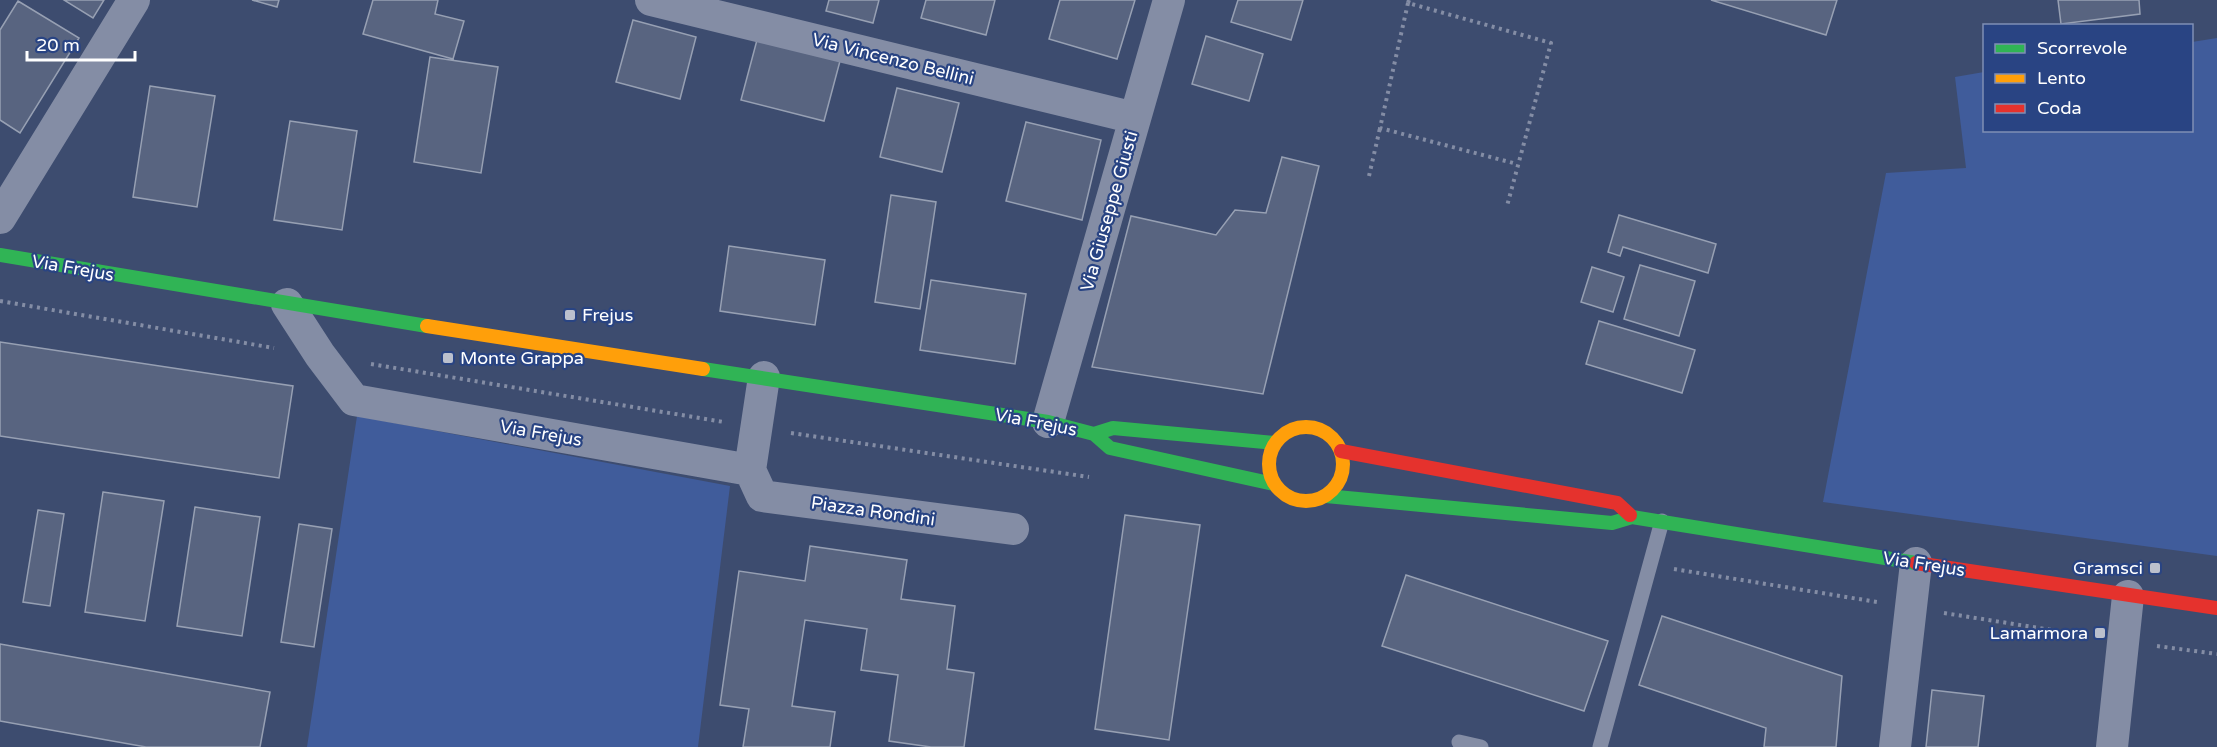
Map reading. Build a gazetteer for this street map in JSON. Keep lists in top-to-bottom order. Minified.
{"streets":{"street":["Via Vincenzo Bellini","Via Giuseppe Giusti","Via Frejus","Piazza Rondini"]},"crossings":[["Via Vincenzo Bellini","Via Giuseppe Giusti"],["Via Giuseppe Giusti","Via Frejus"],["Via Frejus","Piazza Rondini"]],"places":{"transit":["Frejus","Monte Grappa","Gramsci","Lamarmora"]},"legend":["Scorrevole","Lento","Coda"],"scale_bar":"20 m"}
